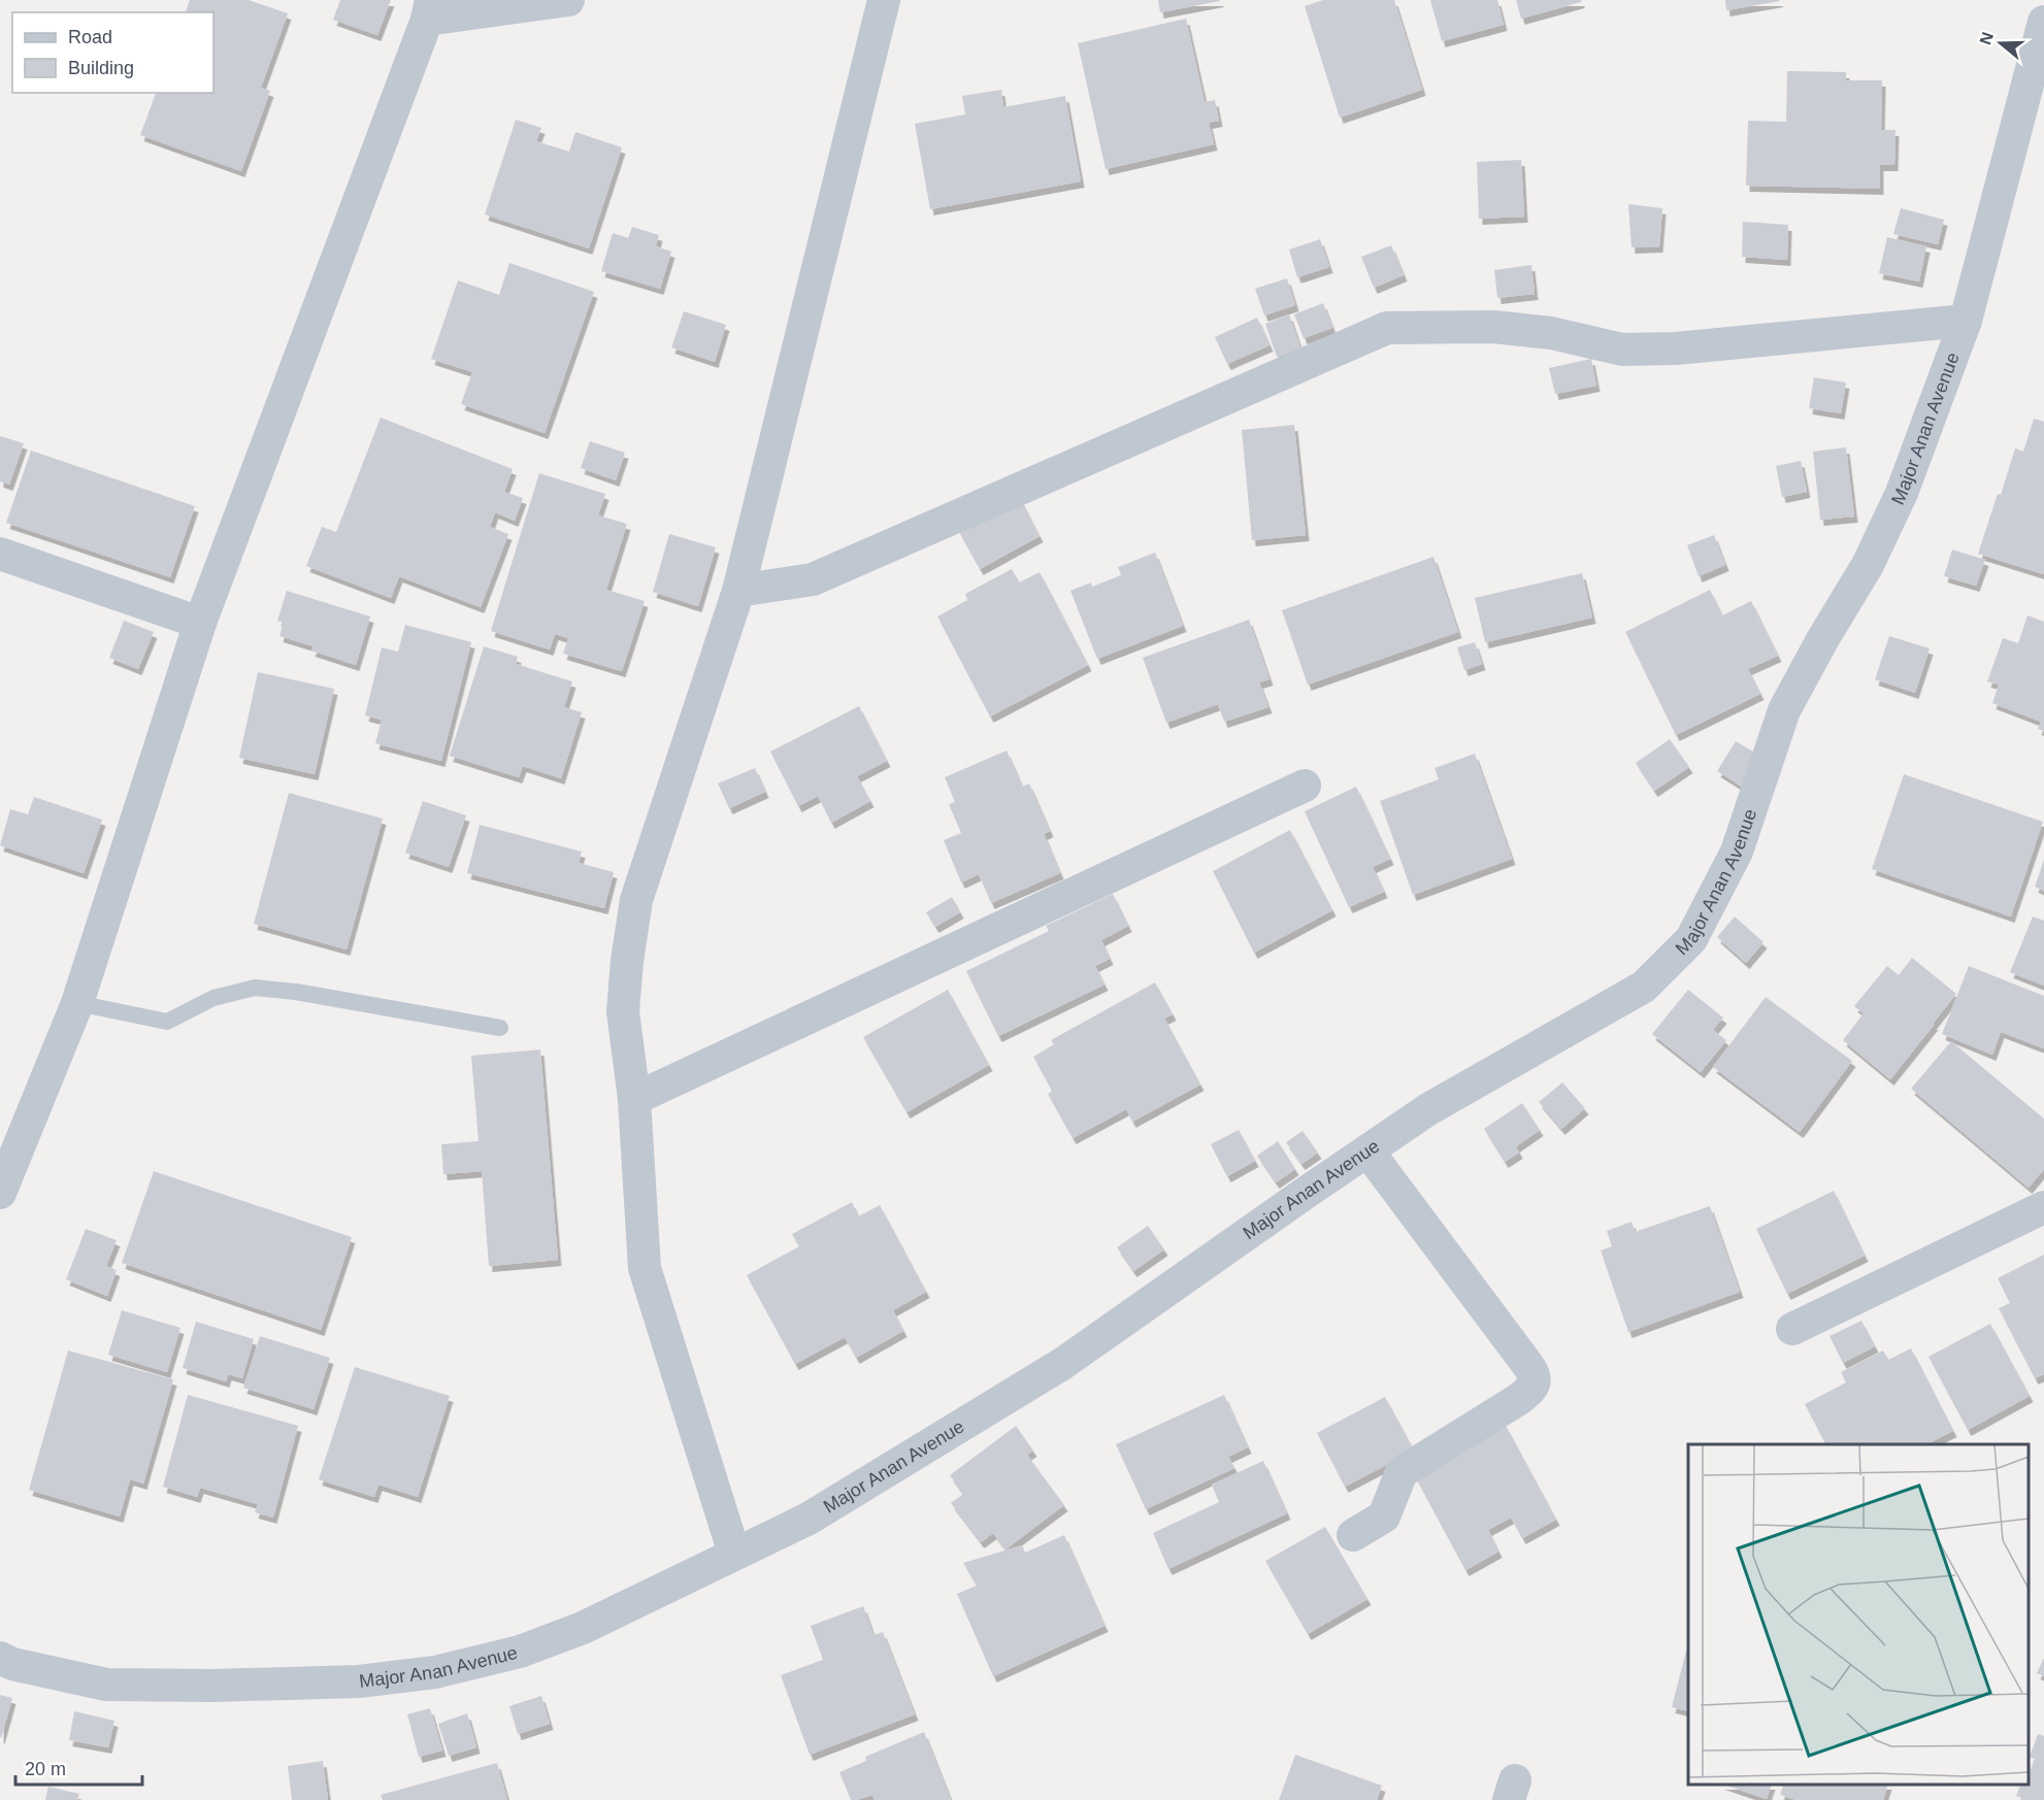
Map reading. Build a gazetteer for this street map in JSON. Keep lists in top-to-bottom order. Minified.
{"streets":{"street":["Major Anan Avenue"]},"legend":["Road","Building"],"scale_bar":"20 m","north":"left"}
